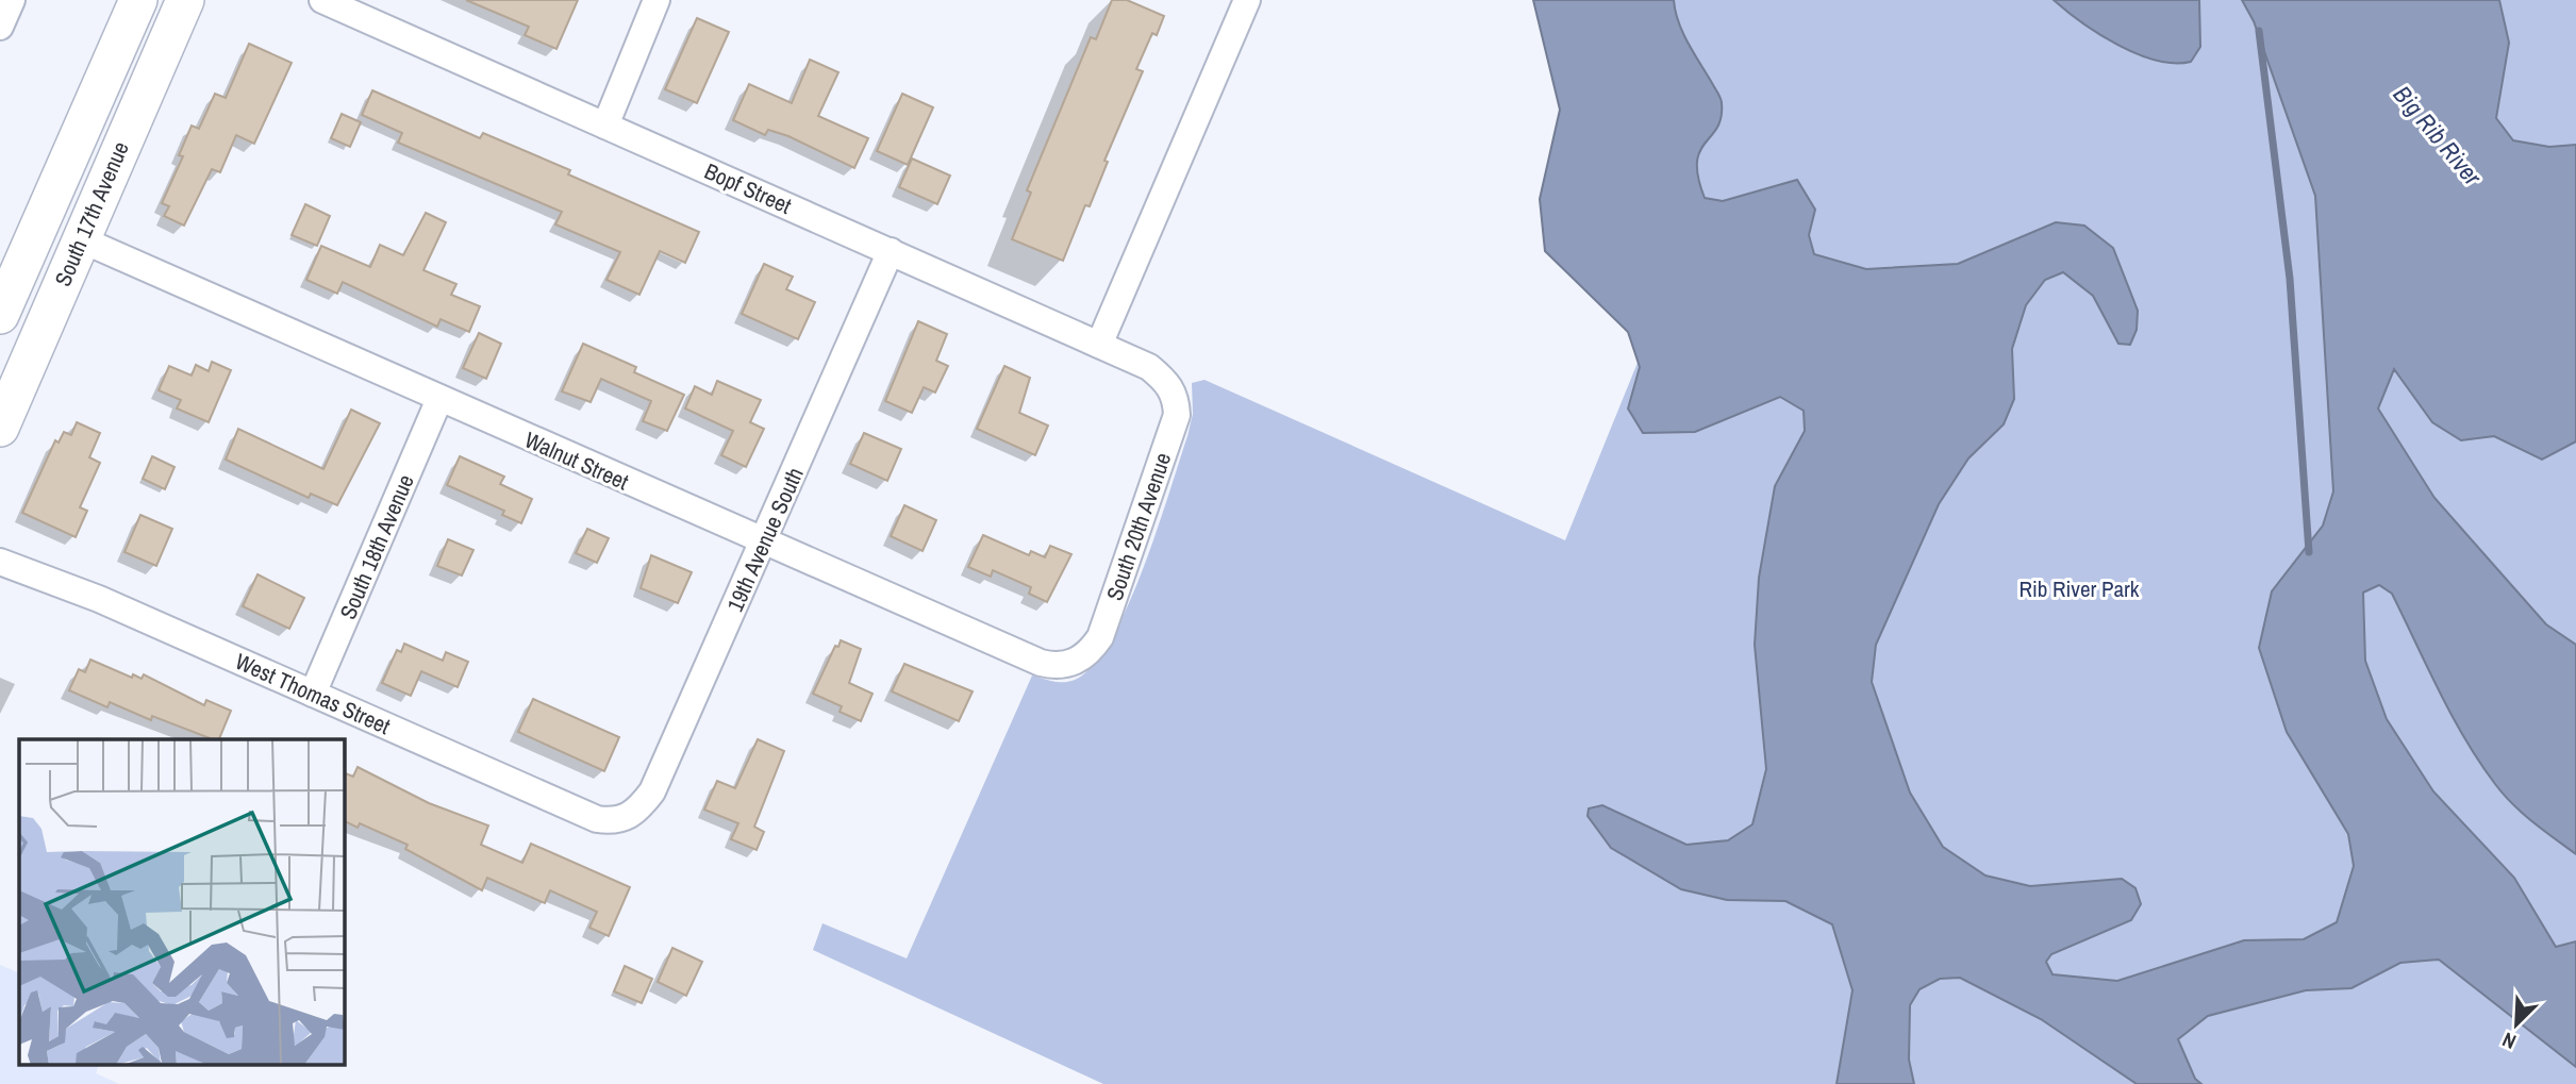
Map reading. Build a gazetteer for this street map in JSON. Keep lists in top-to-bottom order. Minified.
{"streets":{"main road":["South 17th Avenue"],"street":["Bopf Street","Walnut Street","South 20th Avenue","19th Avenue South","South 18th Avenue","West Thomas Street"]},"crossings":[["Bopf Street","South 20th Avenue"],["Bopf Street","19th Avenue South"],["South 17th Avenue","Walnut Street"],["Walnut Street","South 20th Avenue"],["Walnut Street","19th Avenue South"],["Walnut Street","South 18th Avenue"],["19th Avenue South","West Thomas Street"],["South 18th Avenue","West Thomas Street"]],"water":["Big Rib River"],"parks":["Rib River Park"],"north":"bottom left"}
